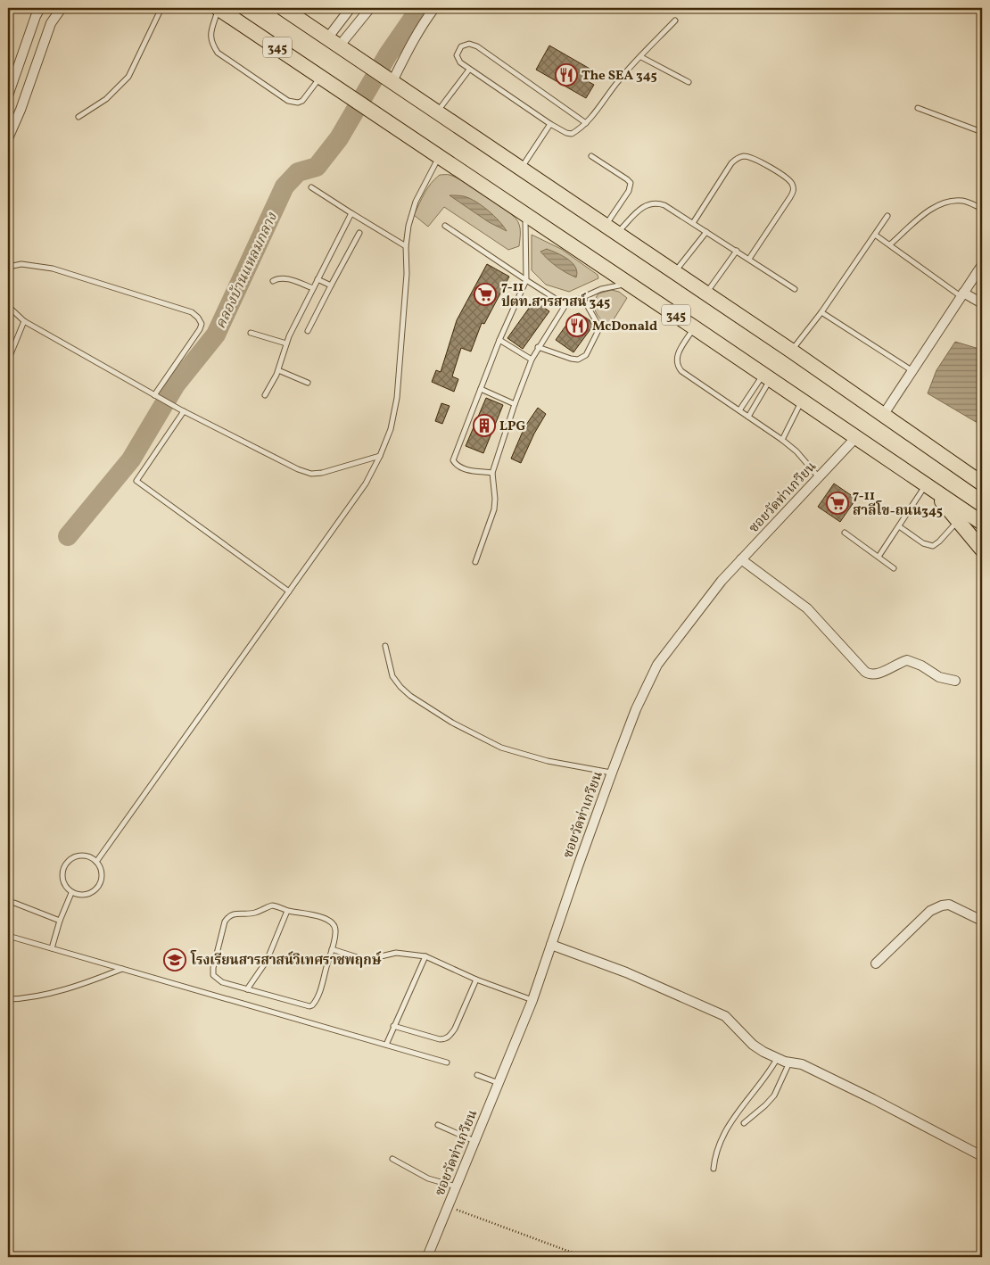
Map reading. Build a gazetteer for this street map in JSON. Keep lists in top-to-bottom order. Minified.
{"streets":{"main road":["345"],"street":["ซอยวัดท่าเกวียน"]},"crossings":[["345","ซอยวัดท่าเกวียน"]],"water":["คลองบ้านแหลมกลาง"],"places":{"restaurant":["The SEA 345","McDonald"],"supermarket":["7-11 ปตท.สารสาสน์ 345","7-11 สาลีโข-ถนน345"],"building":["LPG"],"school or university":["โรงเรียนสารสาสน์วิเทศราชพฤกษ์"]}}
